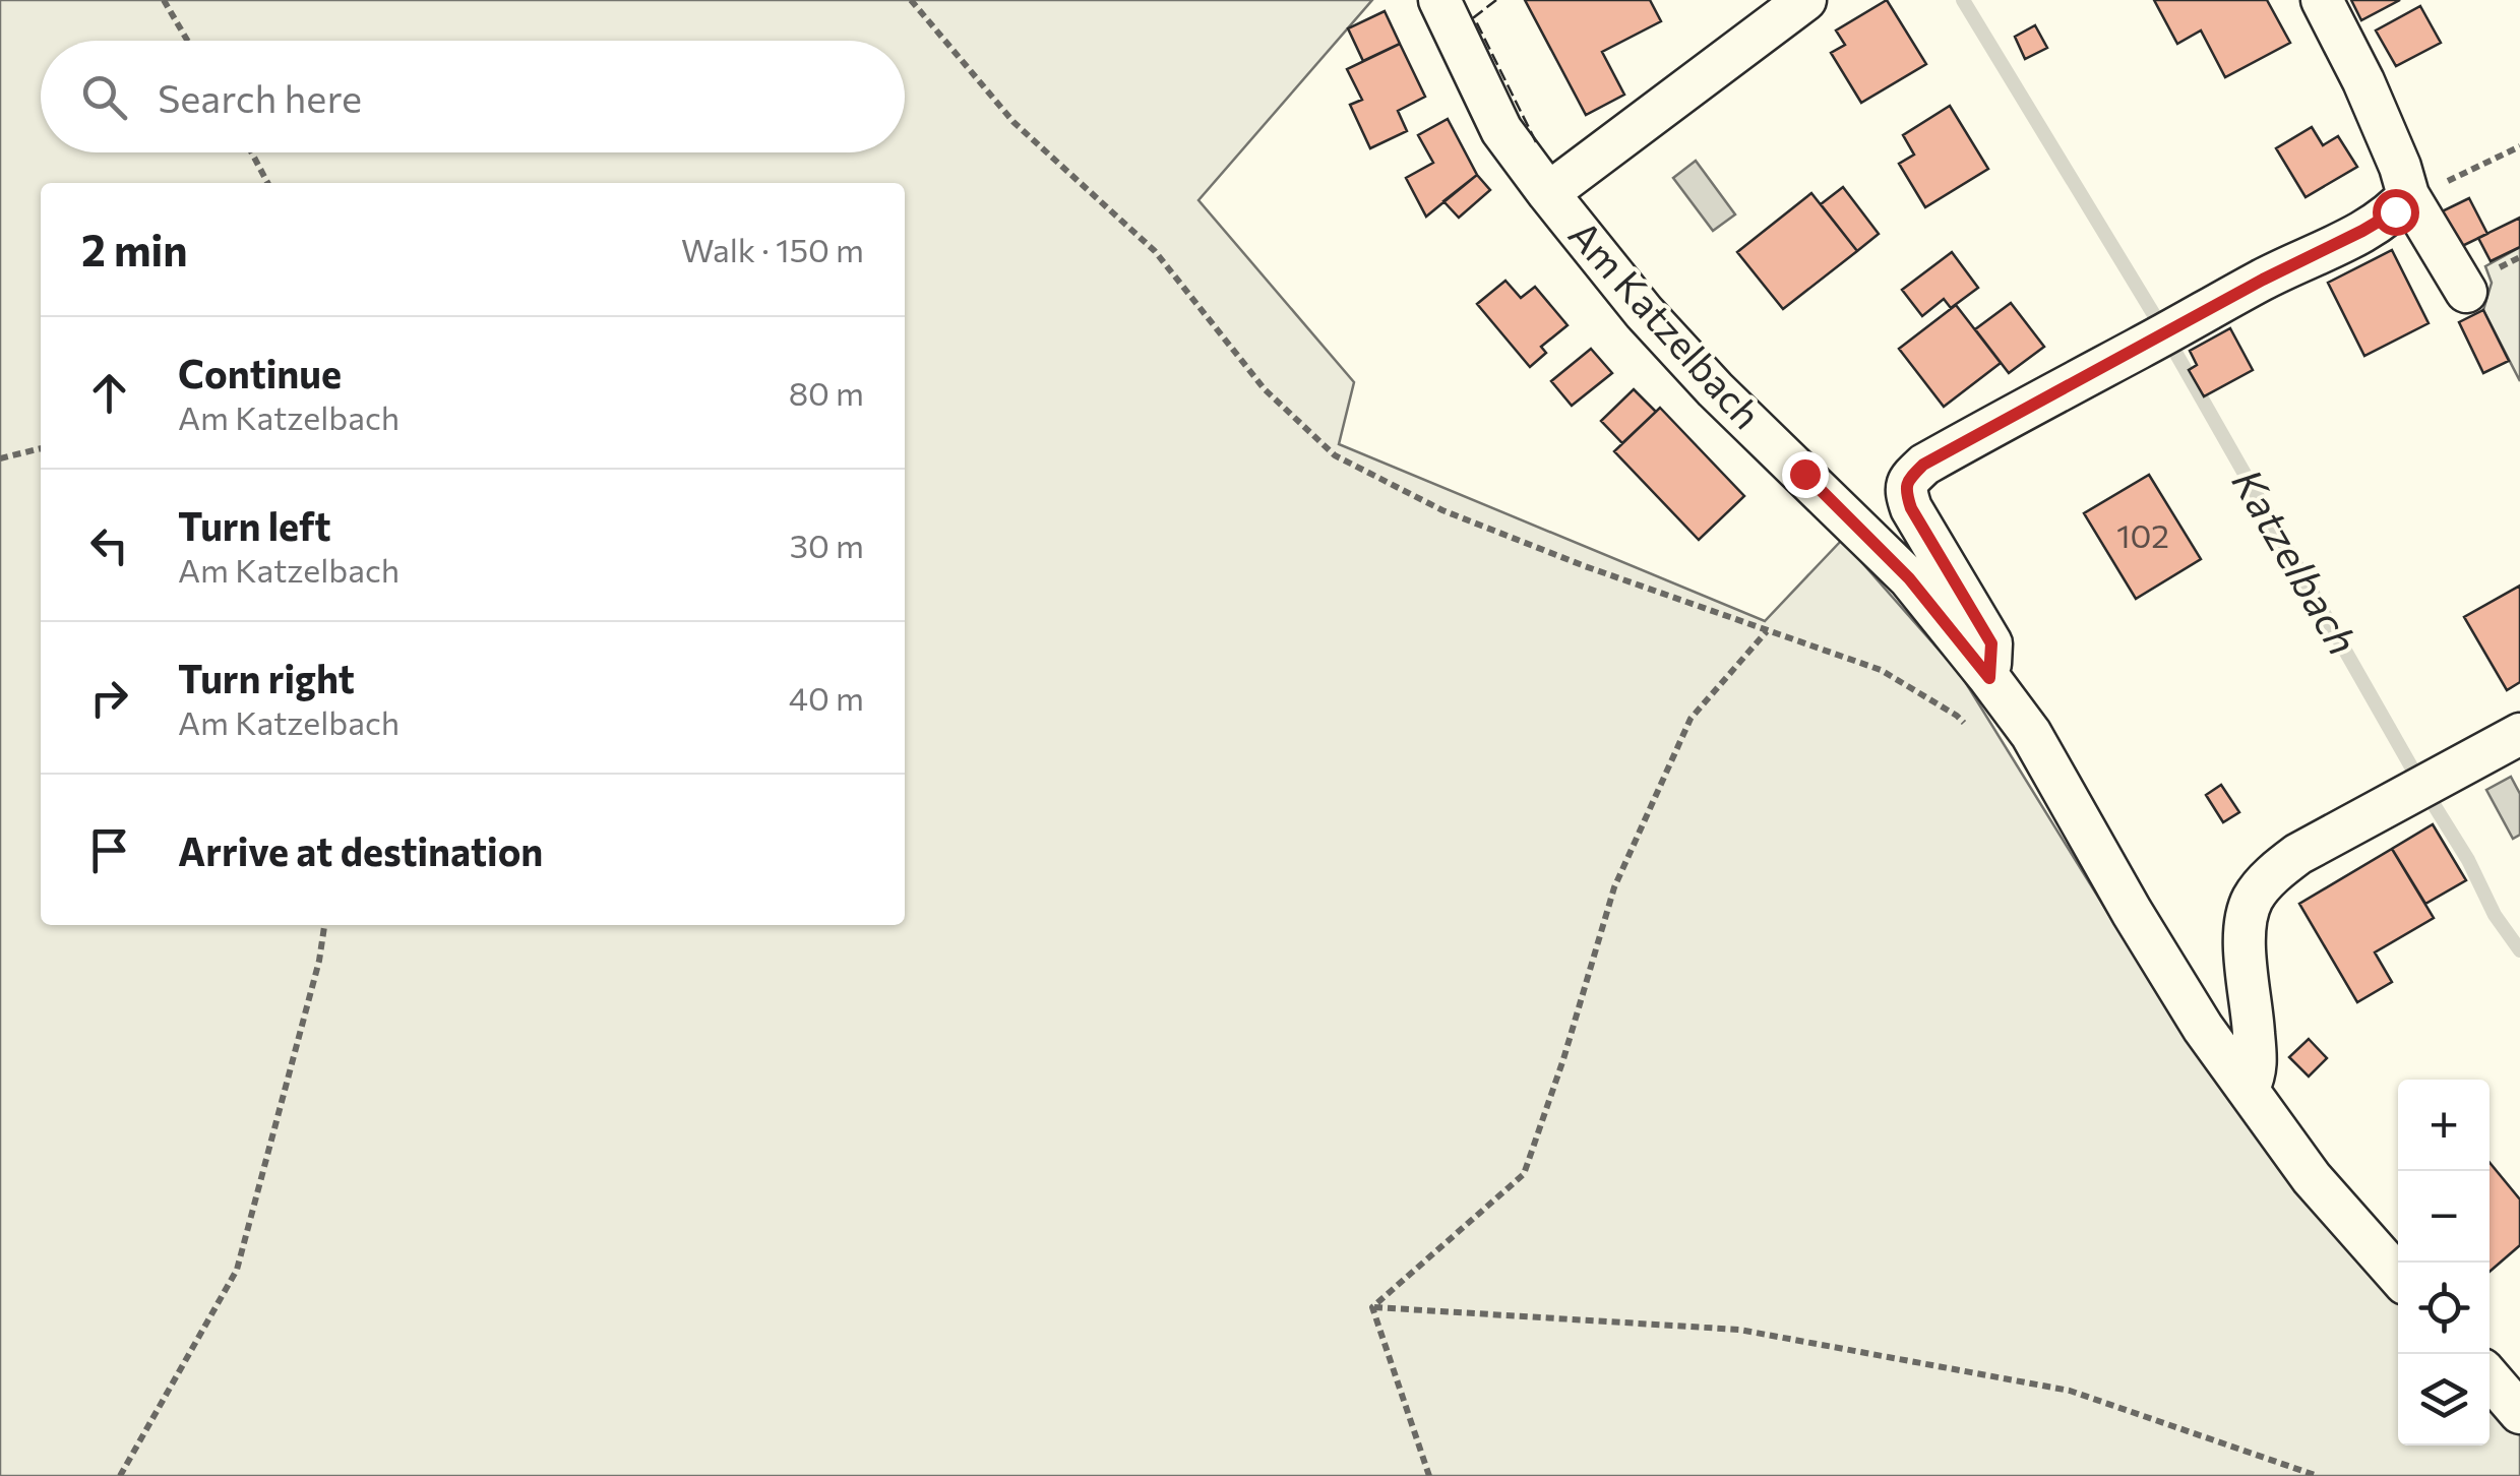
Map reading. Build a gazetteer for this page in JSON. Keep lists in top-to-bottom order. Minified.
{"streets":{"street":["Am Katzelbach"]},"water":["Katzelbach"],"house_numbers":["102"],"page":{"search":"Search here","heading":["2 min","Walk · 150 m"],"list":[["Continue","Am Katzelbach","80 m"],["Turn left","Am Katzelbach","30 m"],["Turn right","Am Katzelbach","40 m"],"Arrive at destination"],"map_buttons":["+","−"]}}
